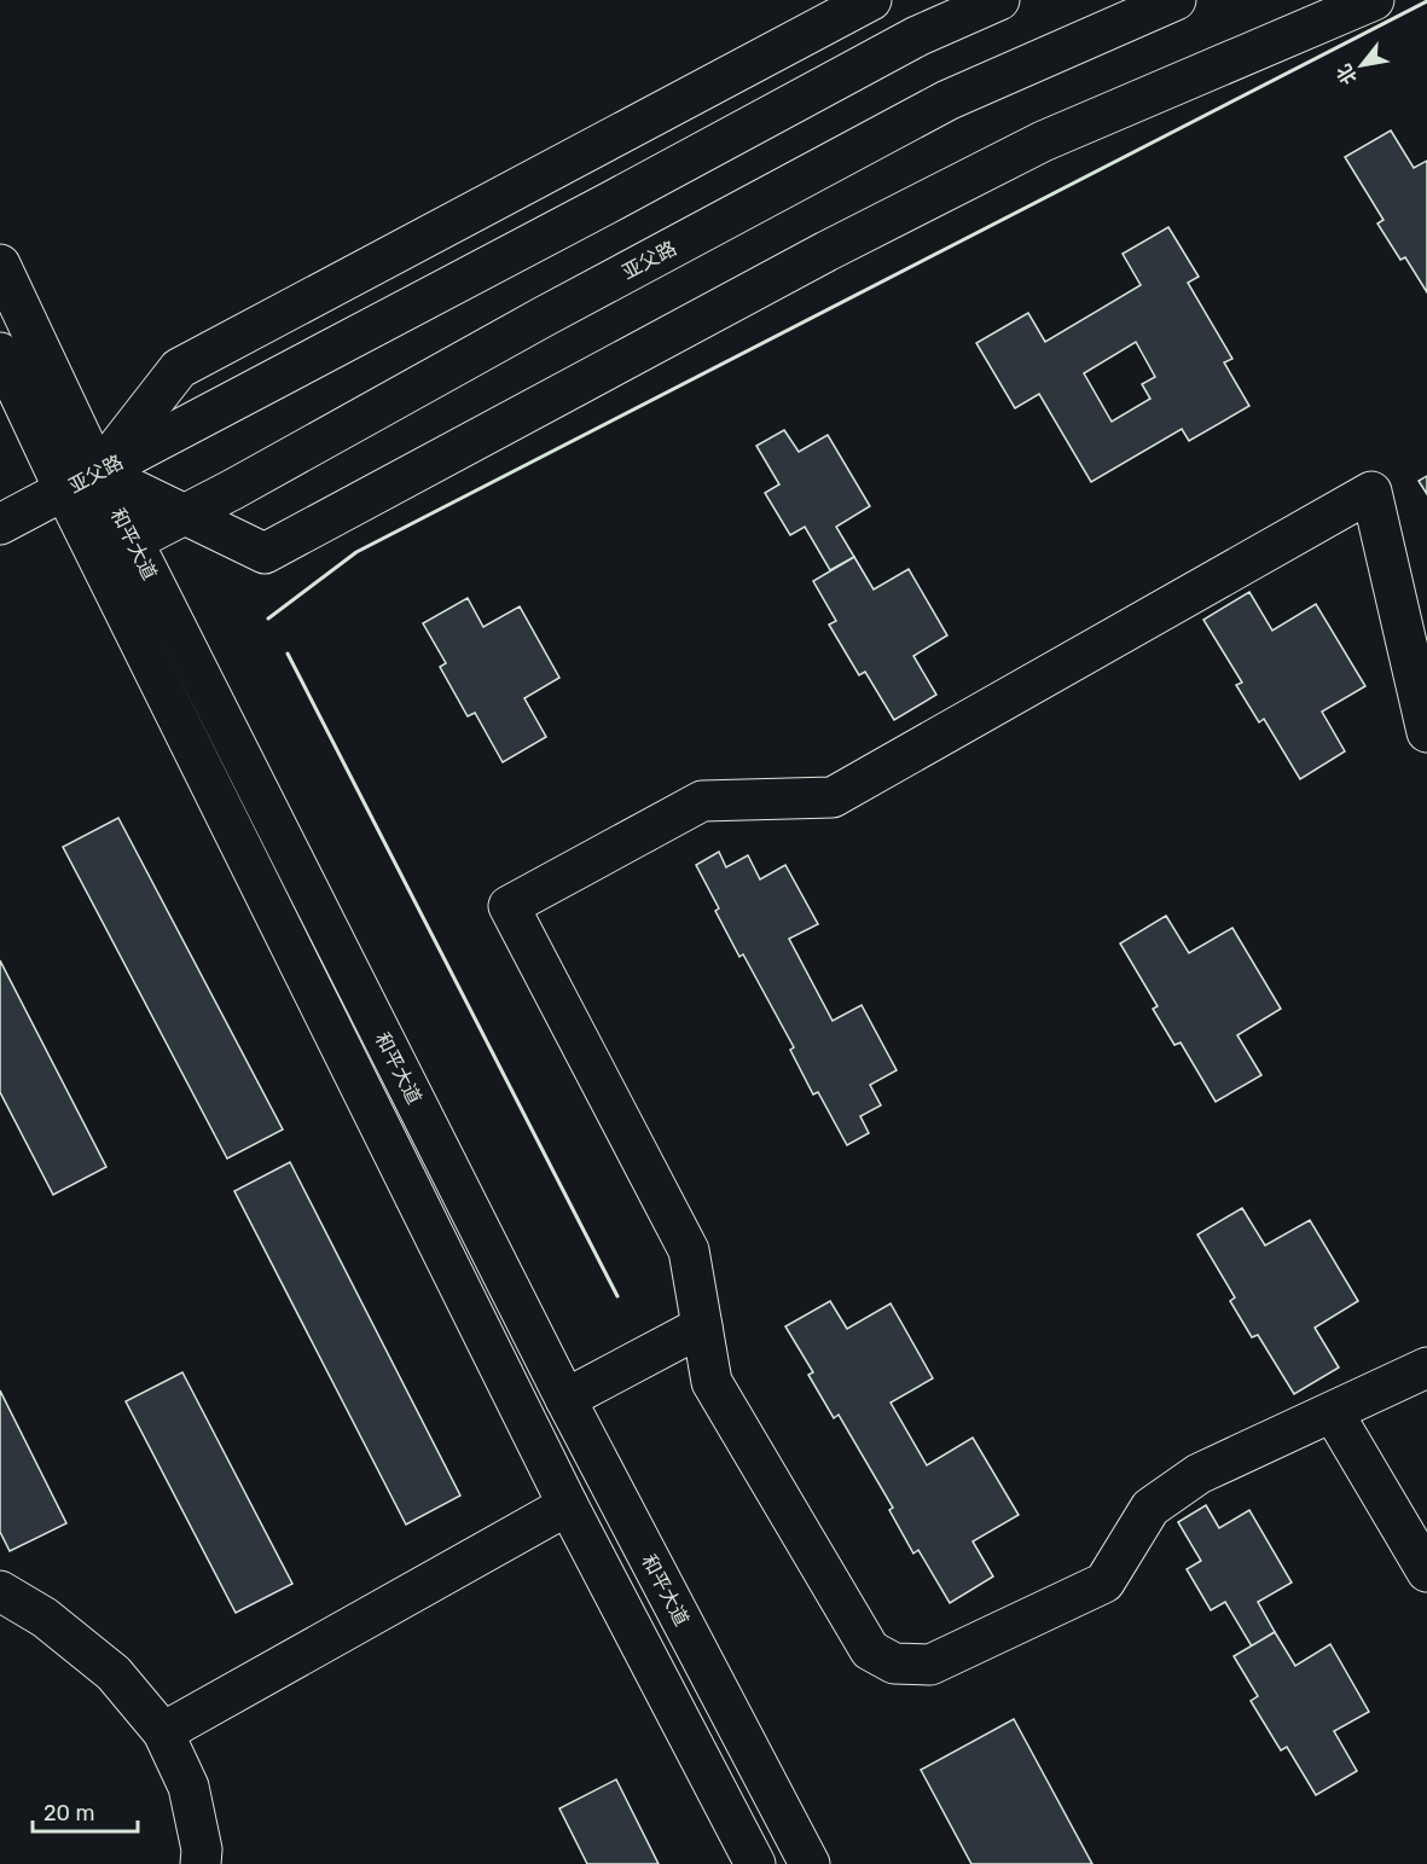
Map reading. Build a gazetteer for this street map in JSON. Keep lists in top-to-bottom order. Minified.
{"streets":{"street":["亚父路","和平大道"]},"crossings":[["亚父路","和平大道"]],"scale_bar":"20 m","north":"bottom left"}
